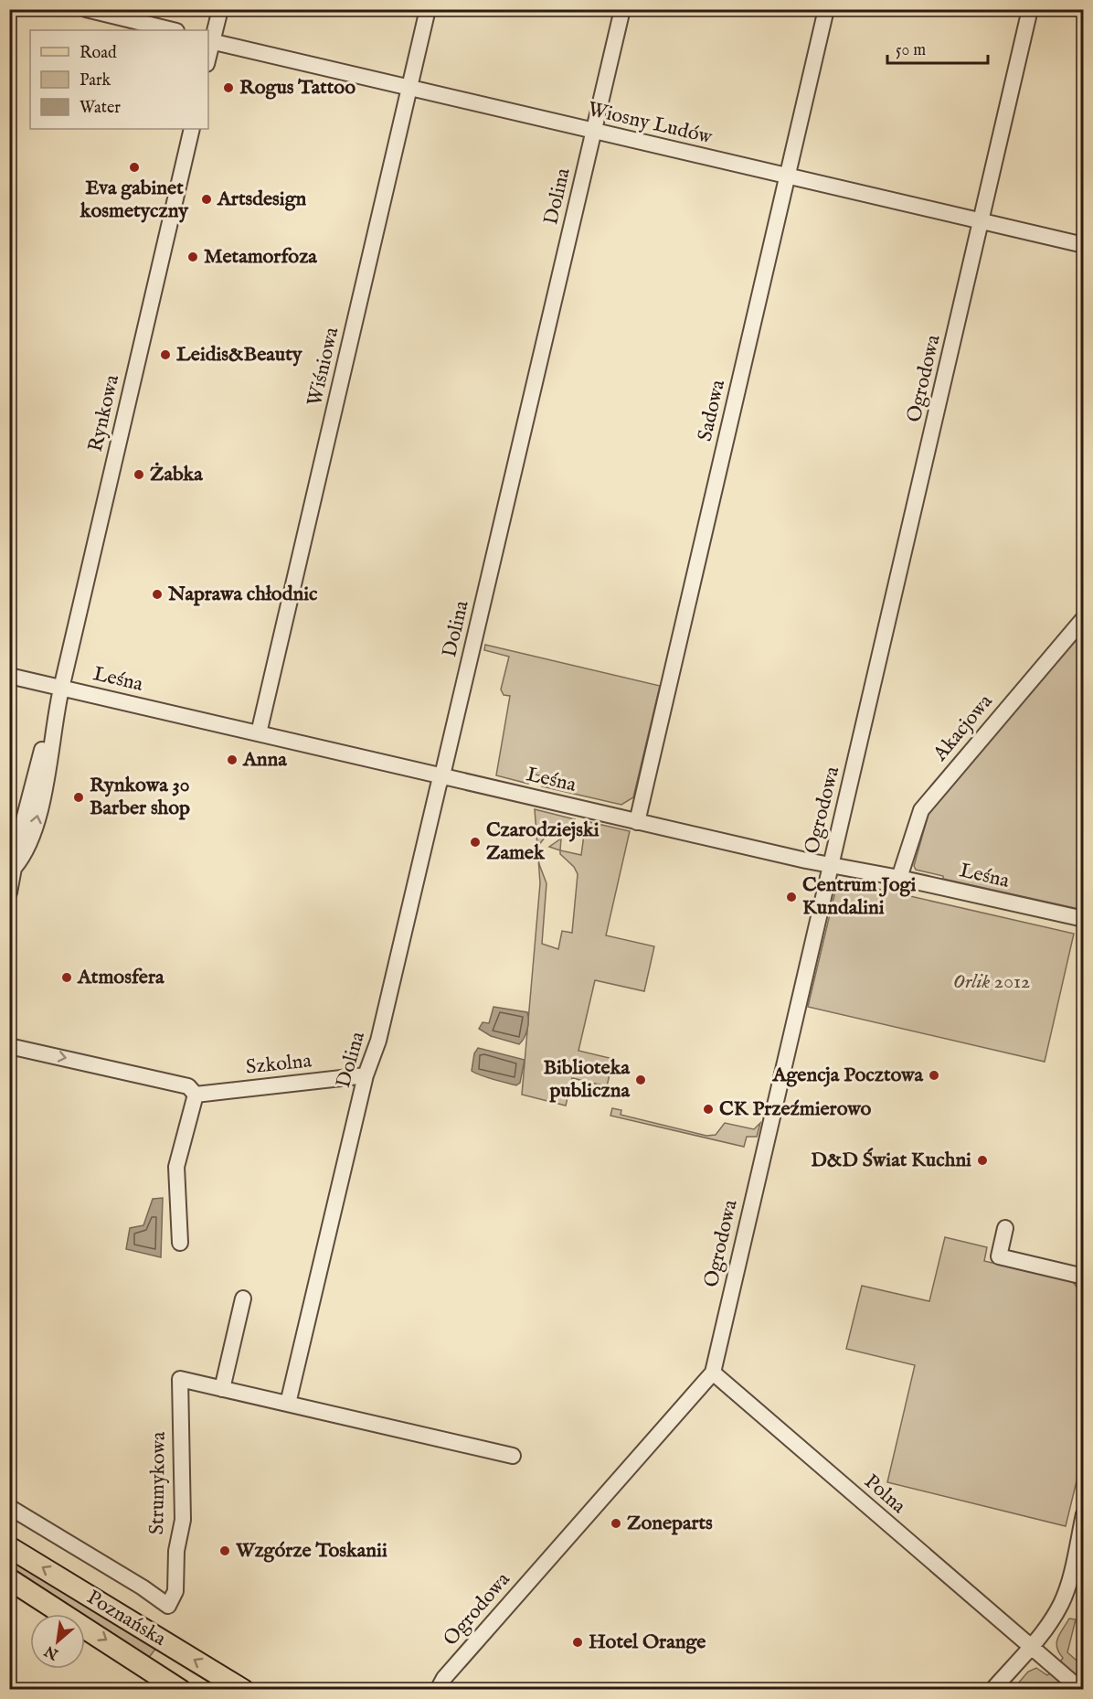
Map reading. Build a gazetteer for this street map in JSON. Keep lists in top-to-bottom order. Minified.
{"streets":{"main road":["Poznańska"],"street":["Wiosny Ludów","Dolina","Wiśniowa","Ogrodowa","Sadowa","Rynkowa","Leśna","Akacjowa","Szkolna","Strumykowa","Polna"]},"crossings":[["Wiosny Ludów","Dolina"],["Wiosny Ludów","Wiśniowa"],["Wiosny Ludów","Ogrodowa"],["Wiosny Ludów","Sadowa"],["Dolina","Leśna"],["Dolina","Szkolna"],["Wiśniowa","Leśna"],["Ogrodowa","Leśna"],["Ogrodowa","Polna"],["Sadowa","Leśna"],["Rynkowa","Leśna"],["Leśna","Akacjowa"],["Strumykowa","Poznańska"]],"parks":["Orlik 2012"],"places":["Rogus Tattoo","Eva gabinet kosmetyczny","Artsdesign","Metamorfoza","Leidis&Beauty","Żabka","Naprawa chłodnic","Anna","Rynkowa 30 Barber shop","Czarodziejski Zamek","Centrum Jogi Kundalini","Atmosfera","Agencja Pocztowa","Biblioteka publiczna","CK Przeźmierowo","D&D Świat Kuchni","Zoneparts","Wzgórze Toskanii","Hotel Orange"],"legend":["Road","Park","Water"],"scale_bar":"50 m","north":"bottom left"}
